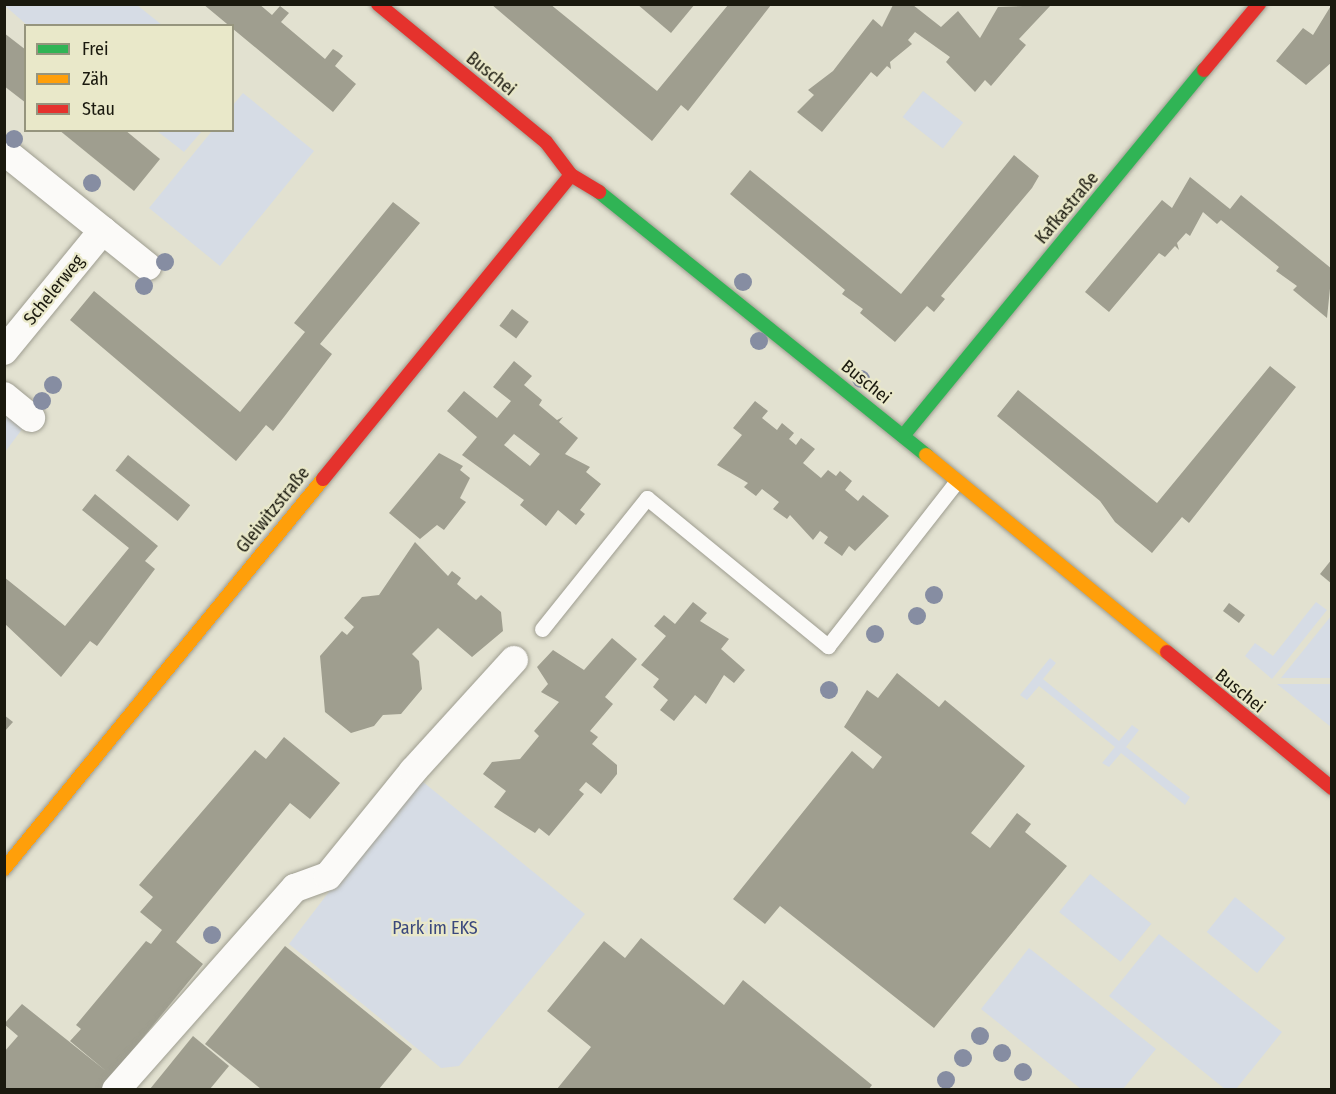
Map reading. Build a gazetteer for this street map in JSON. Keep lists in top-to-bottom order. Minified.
{"streets":{"street":["Buschei","Kafkastraße","Schelerweg","Gleiwitzstraße"]},"crossings":[["Buschei","Kafkastraße"],["Buschei","Gleiwitzstraße"]],"parks":["Park im EKS"],"legend":["Frei","Zäh","Stau"]}
